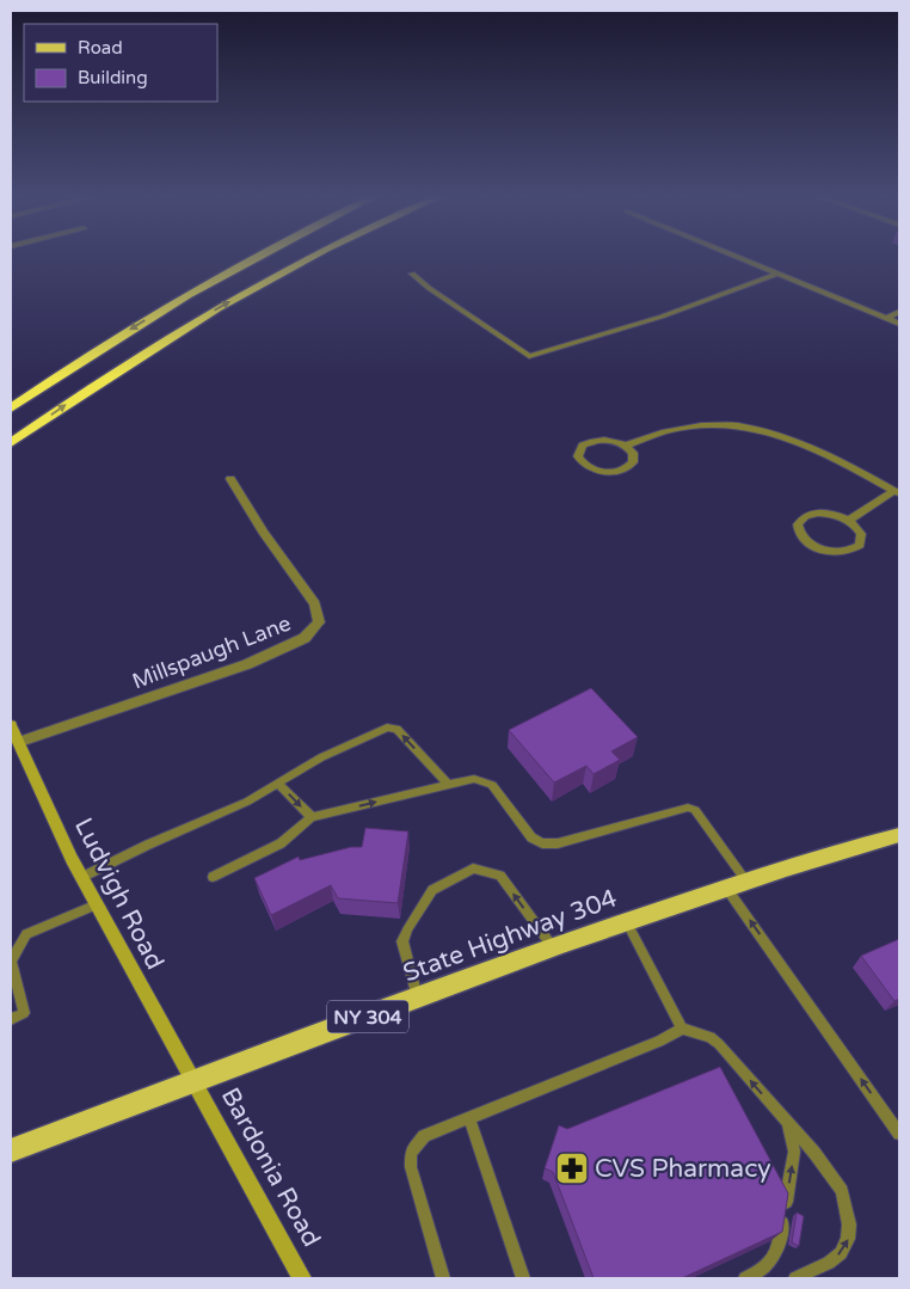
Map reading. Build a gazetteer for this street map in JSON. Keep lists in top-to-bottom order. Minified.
{"streets":{"main road":["State Highway 304","NY 304"],"street":["Millspaugh Lane","Ludvigh Road","Bardonia Road"]},"crossings":[["Millspaugh Lane","Ludvigh Road"],["Ludvigh Road","State Highway 304"],["Ludvigh Road","Bardonia Road"],["State Highway 304","Bardonia Road"]],"places":{"pharmacy":["CVS Pharmacy"]},"legend":["Road","Building"]}
